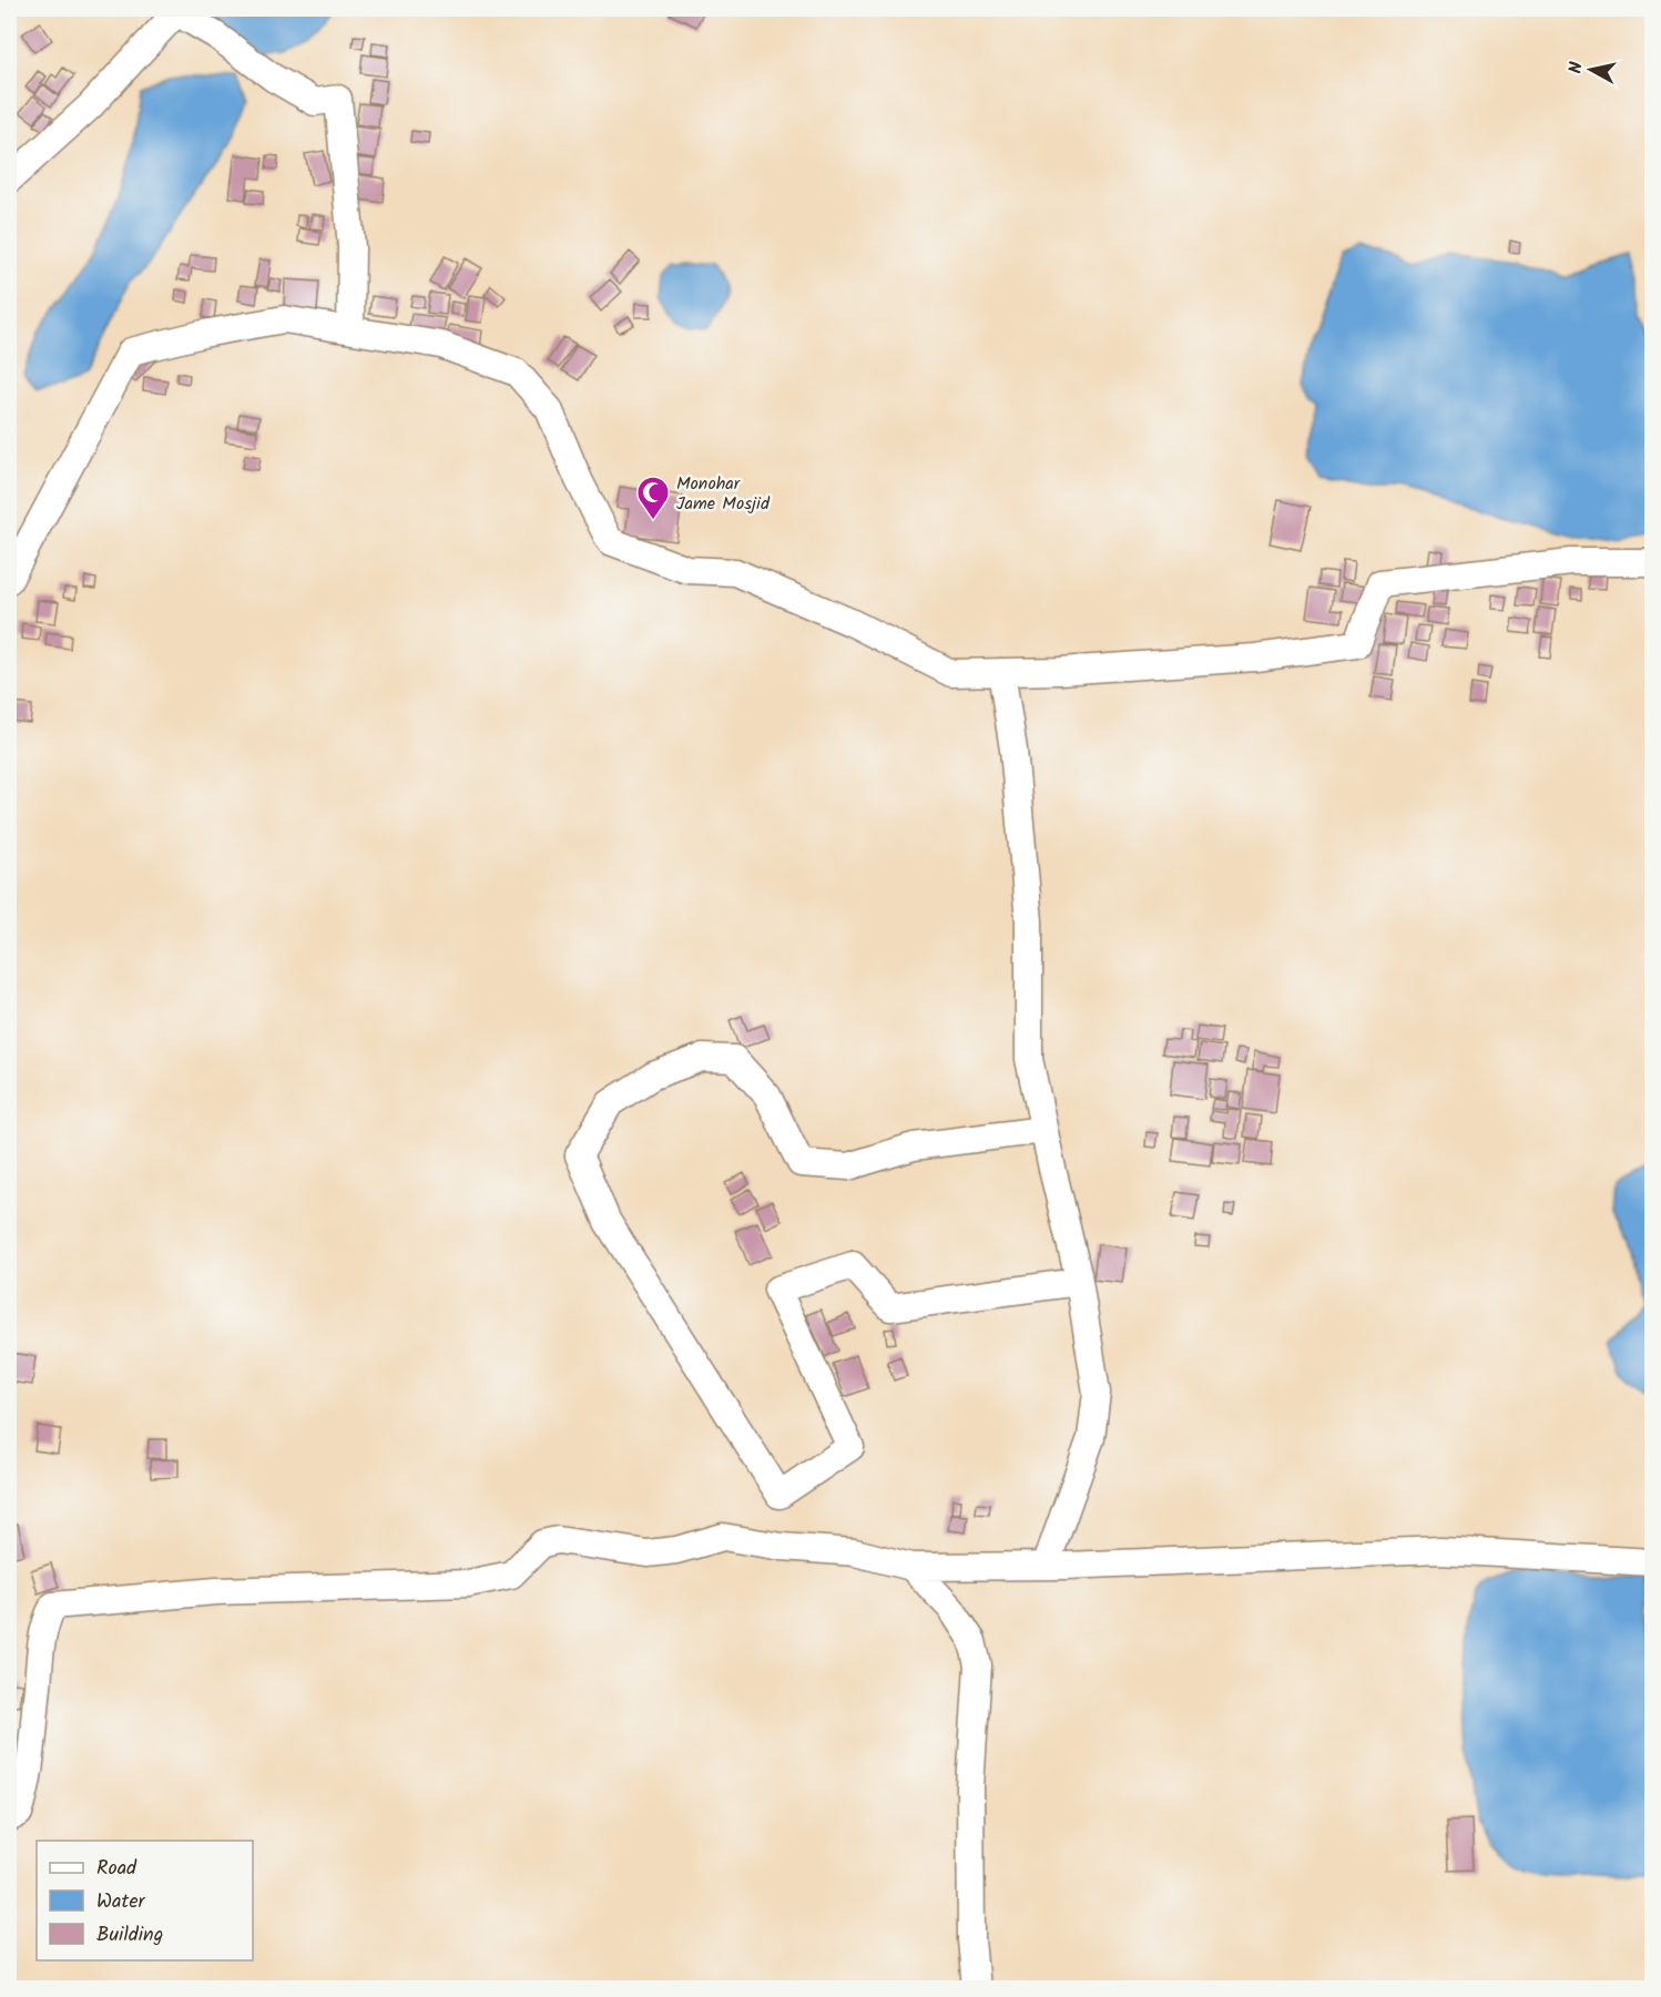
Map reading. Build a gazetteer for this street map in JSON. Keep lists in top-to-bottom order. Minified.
{"places":{"mosque":["Monohar Jame Mosjid"]},"legend":["Road","Water","Building"],"north":"left"}
